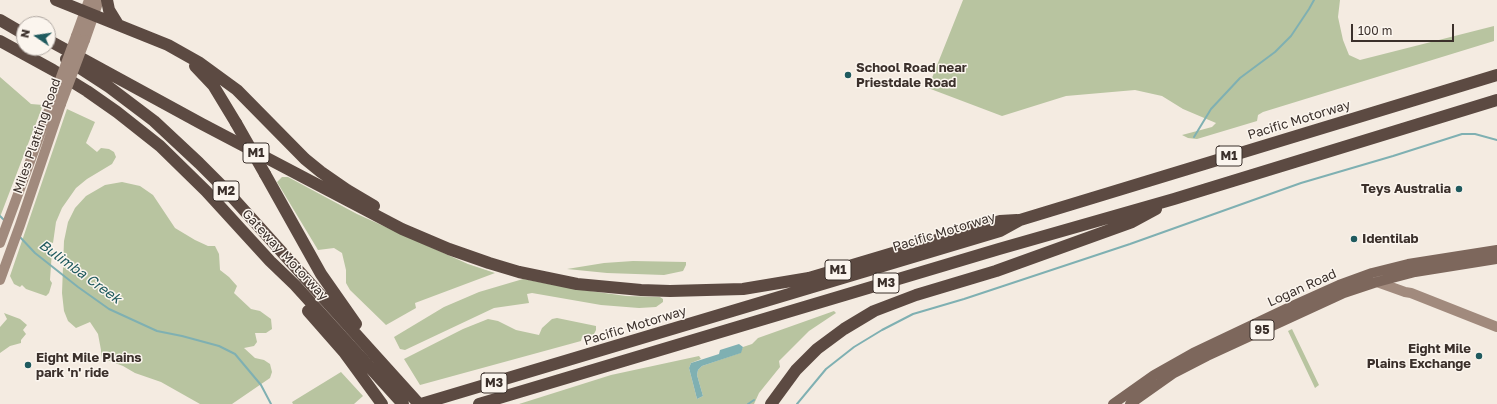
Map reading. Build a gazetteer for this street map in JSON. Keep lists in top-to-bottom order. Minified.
{"streets":{"highway":["Pacific Motorway","M1","M2","Gateway Motorway","M3"],"main road":["Miles Platting Road","Logan Road","95"]},"crossings":[["Pacific Motorway","M1"],["Pacific Motorway","Gateway Motorway"],["M1","M3"]],"water":["Bulimba Creek"],"places":["School Road near Priestdale Road","Teys Australia","Identilab","Eight Mile Plains Exchange","Eight Mile Plains park 'n' ride"],"scale_bar":"100 m","north":"left"}
